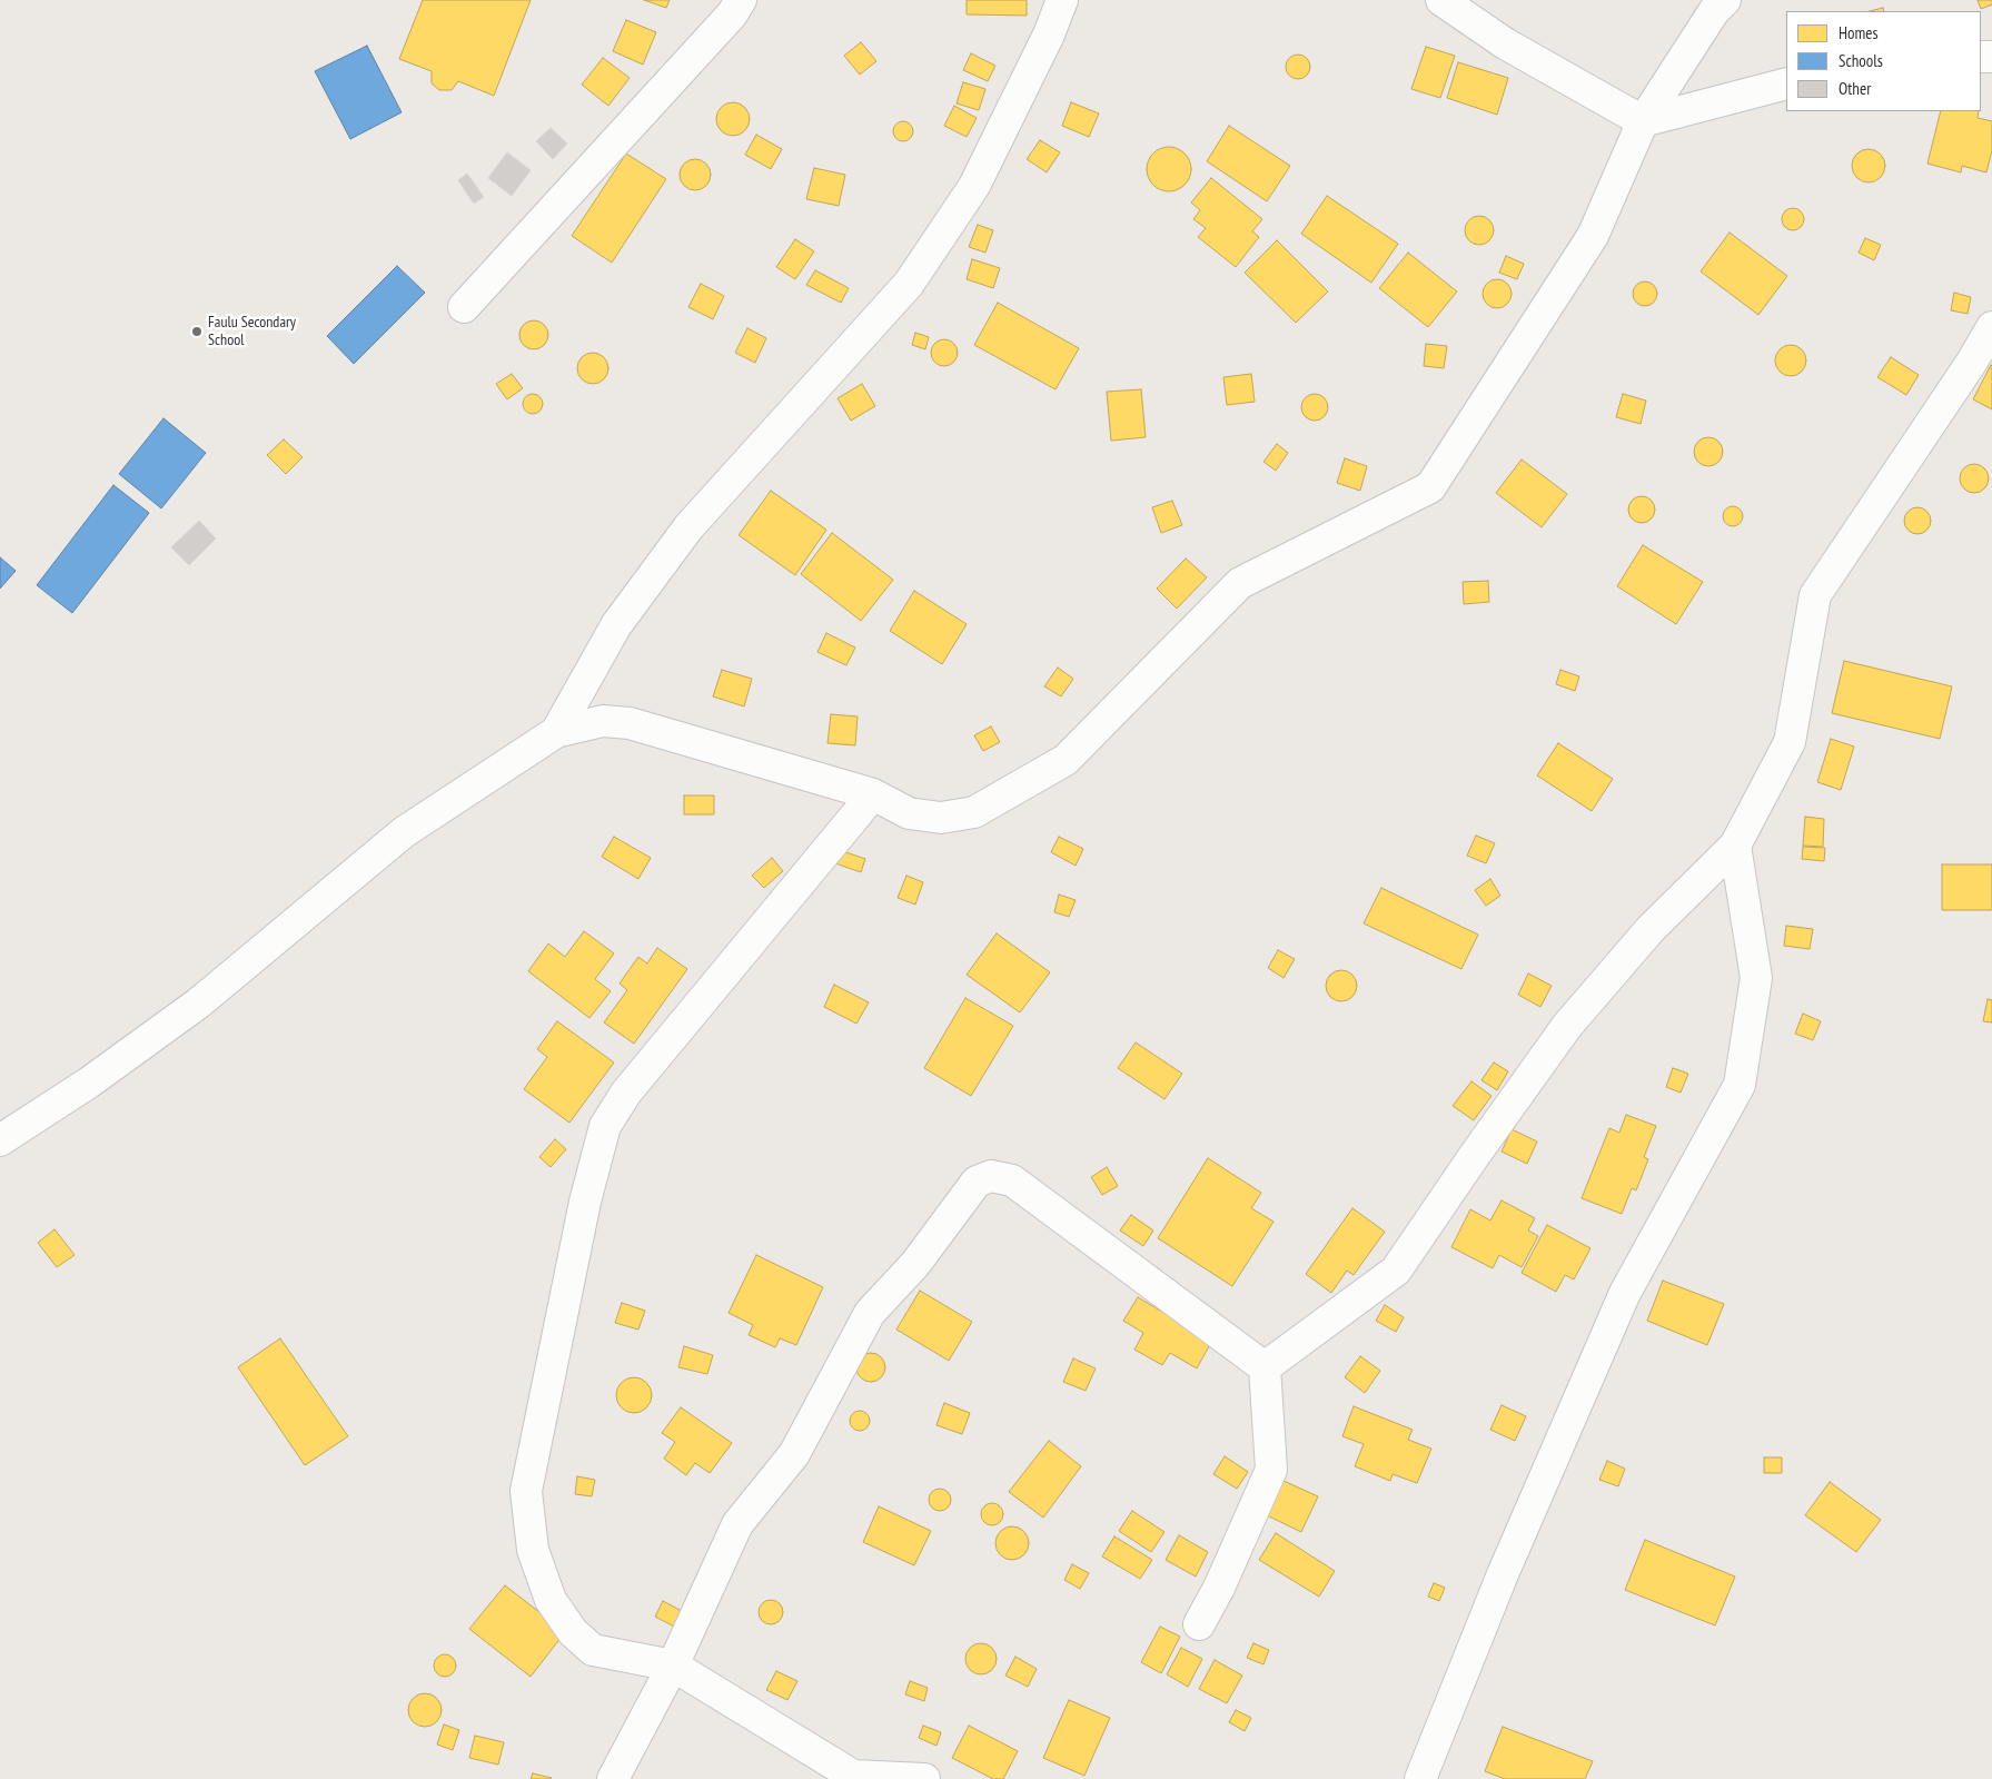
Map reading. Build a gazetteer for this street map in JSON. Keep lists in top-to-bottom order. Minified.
{"places":["Faulu Secondary School"],"legend":["Homes","Schools","Other"]}
